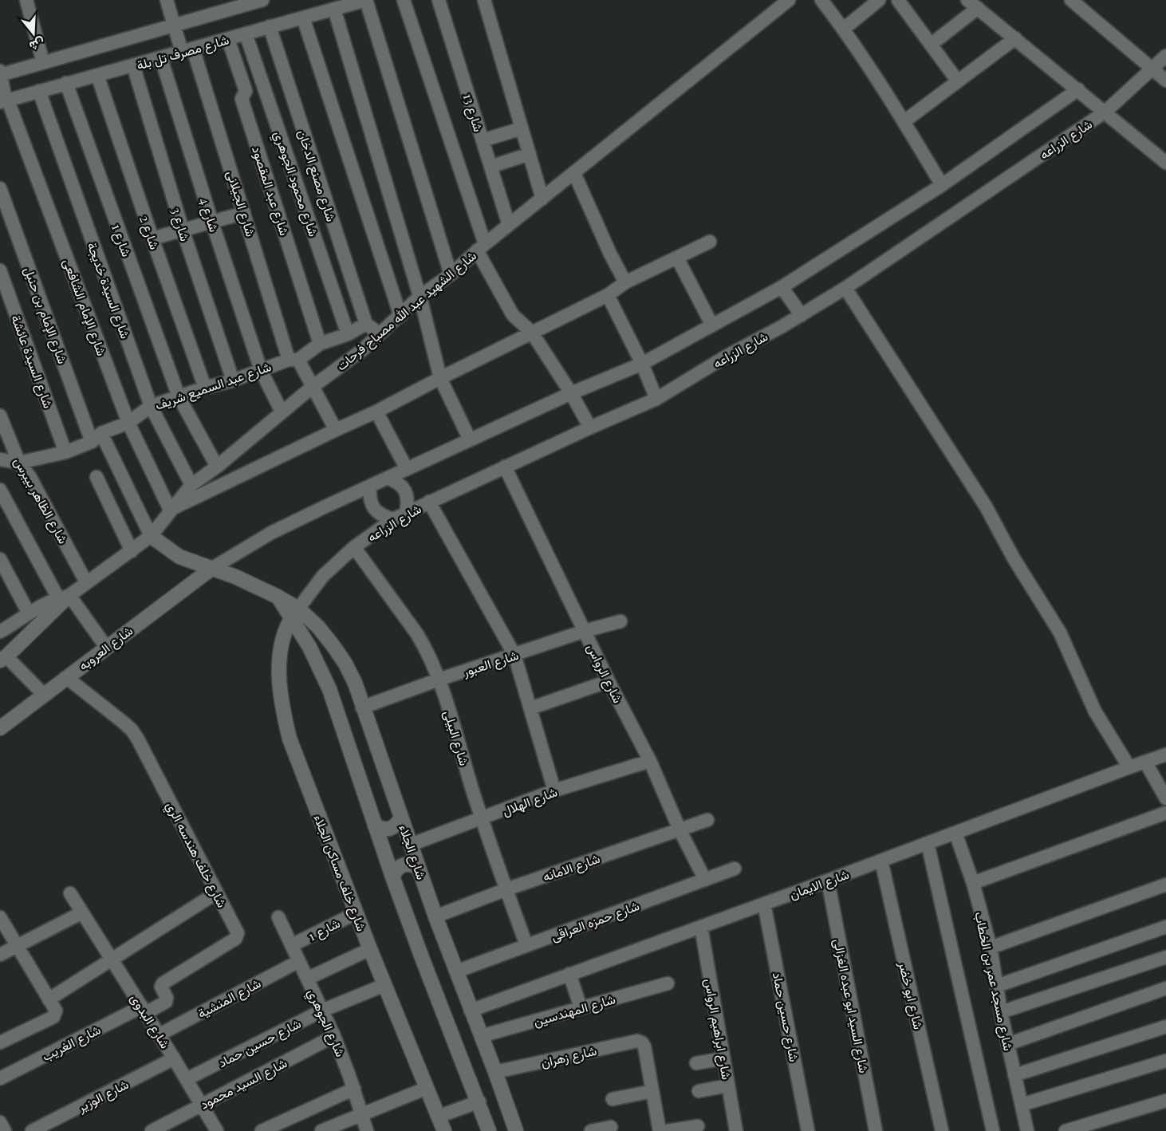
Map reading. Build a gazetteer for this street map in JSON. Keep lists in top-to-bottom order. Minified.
{"streets":{"street":["شارع مصرف تل بلة","شارع 13","شارع الزراعه","شارع مصنع الدخان","شارع محمود الجوهري","شارع عبد المقصود","شارع الجيلانى","شارع 4","شارع 3","شارع 2","شارع 1","شارع السيدة خديجة","شارع الإمام الشافعى","شارع الشهيد عبد الله مصباح فرحات","شارع الإمام بن حنبل","شارع السيدة عائشة","شارع عبد السميع شريف","شارع الظاهر بيبرس","شارع العروبه","شارع العبور","شارع الرواس","شارع البيلى","شارع الهلال","شارع الجلاء","شارع خلف هندسه الري","شارع الامانه","شارع خلف مساكن الجلاء","شارع الايمان","شارع حمزه العراقى","شارع مسجد عمر بن الخطاب","شارع ابو خضر","شارع المنشية","شارع السيد ابو عبده الغزالى","شارع المهندسين","شارع حسين حماد","شارع البدوى","شارع الجوهري","شارع ابراهيم الرواس","شارع الغريب","شارع زهران","شارع السيد محمود","شارع الوزير"]},"crossings":[["شارع مصرف تل بلة","شارع مصنع الدخان"],["شارع مصرف تل بلة","شارع محمود الجوهري"],["شارع مصرف تل بلة","شارع عبد المقصود"],["شارع مصرف تل بلة","شارع الجيلانى"],["شارع مصرف تل بلة","شارع 4"],["شارع مصرف تل بلة","شارع 3"],["شارع مصرف تل بلة","شارع 2"],["شارع مصرف تل بلة","شارع 1"],["شارع مصرف تل بلة","شارع السيدة خديجة"],["شارع مصرف تل بلة","شارع الإمام الشافعى"],["شارع 13","شارع الشهيد عبد الله مصباح فرحات"],["شارع الزراعه","شارع الرواس"],["شارع الزراعه","شارع البيلى"],["شارع الزراعه","شارع الجلاء"],["شارع الزراعه","شارع خلف مساكن الجلاء"],["شارع مصنع الدخان","شارع عبد السميع شريف"],["شارع محمود الجوهري","شارع عبد السميع شريف"],["شارع عبد المقصود","شارع عبد السميع شريف"],["شارع الجيلانى","شارع الشهيد عبد الله مصباح فرحات"],["شارع الجيلانى","شارع عبد السميع شريف"],["شارع 4","شارع الشهيد عبد الله مصباح فرحات"],["شارع 4","شارع عبد السميع شريف"],["شارع 3","شارع عبد السميع شريف"],["شارع 2","شارع عبد السميع شريف"],["شارع 1","شارع الشهيد عبد الله مصباح فرحات"],["شارع 1","شارع عبد السميع شريف"],["شارع 1","شارع خلف مساكن الجلاء"],["شارع 1","شارع الجوهري"],["شارع السيدة خديجة","شارع الشهيد عبد الله مصباح فرحات"],["شارع السيدة خديجة","شارع عبد السميع شريف"],["شارع الإمام الشافعى","شارع الشهيد عبد الله مصباح فرحات"],["شارع الإمام الشافعى","شارع عبد السميع شريف"],["شارع الشهيد عبد الله مصباح فرحات","شارع الإمام بن حنبل"],["شارع الشهيد عبد الله مصباح فرحات","شارع الظاهر بيبرس"],["شارع الشهيد عبد الله مصباح فرحات","شارع الجلاء"],["شارع الإمام بن حنبل","شارع عبد السميع شريف"],["شارع الإمام بن حنبل","شارع الجلاء"],["شارع السيدة عائشة","شارع عبد السميع شريف"],["شارع عبد السميع شريف","شارع الظاهر بيبرس"],["شارع العروبه","شارع الجلاء"],["شارع العروبه","شارع خلف هندسه الري"],["شارع العبور","شارع الرواس"],["شارع العبور","شارع البيلى"],["شارع العبور","شارع الجلاء"],["شارع الرواس","شارع الهلال"],["شارع الرواس","شارع الامانه"],["شارع الرواس","شارع حمزه العراقى"],["شارع البيلى","شارع الهلال"],["شارع البيلى","شارع الامانه"],["شارع البيلى","شارع حمزه العراقى"],["شارع الهلال","شارع الجلاء"],["شارع الجلاء","شارع الامانه"],["شارع الجلاء","شارع خلف مساكن الجلاء"],["شارع الجلاء","شارع الايمان"],["شارع الجلاء","شارع حمزه العراقى"],["شارع الجلاء","شارع المهندسين"],["شارع الجلاء","شارع زهران"],["شارع خلف هندسه الري","شارع البدوى"],["شارع خلف هندسه الري","شارع الغريب"],["شارع خلف مساكن الجلاء","شارع حسين حماد"],["شارع الايمان","شارع مسجد عمر بن الخطاب"],["شارع الايمان","شارع ابو خضر"],["شارع الايمان","شارع السيد ابو عبده الغزالى"],["شارع الايمان","شارع حسين حماد"],["شارع الايمان","شارع ابراهيم الرواس"],["شارع المنشية","شارع البدوى"],["شارع المنشية","شارع الجوهري"],["شارع حسين حماد","شارع البدوى"],["شارع حسين حماد","شارع الجوهري"],["شارع البدوى","شارع الغريب"],["شارع البدوى","شارع السيد محمود"],["شارع البدوى","شارع الوزير"],["شارع الجوهري","شارع السيد محمود"]],"north":"bottom"}
